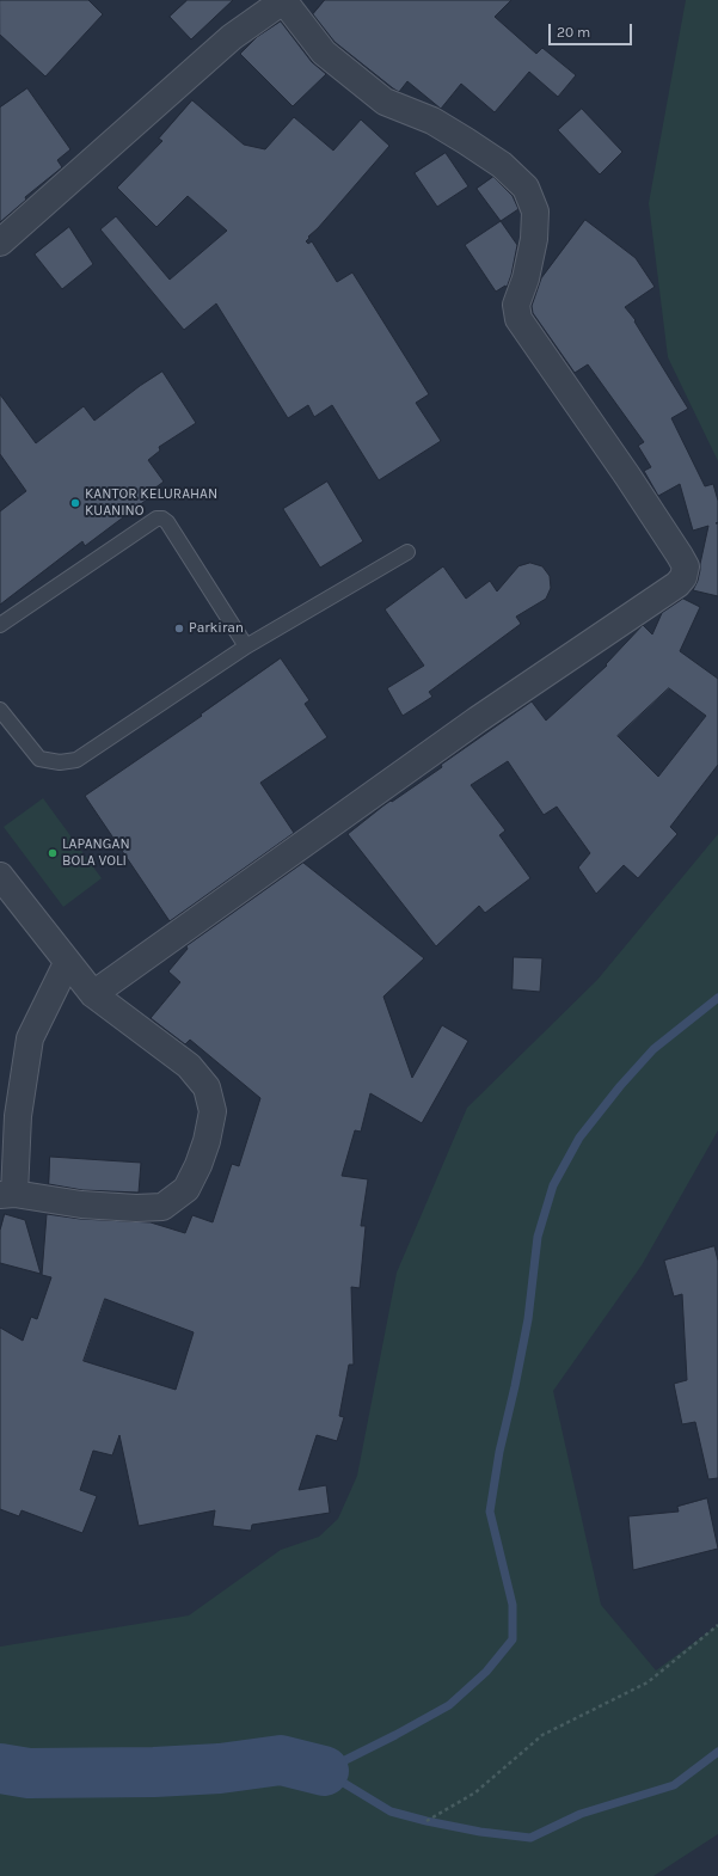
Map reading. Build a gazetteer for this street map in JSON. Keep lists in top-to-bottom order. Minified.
{"places":["KANTOR KELURAHAN KUANINO","Parkiran","LAPANGAN BOLA VOLI"],"scale_bar":"20 m"}
